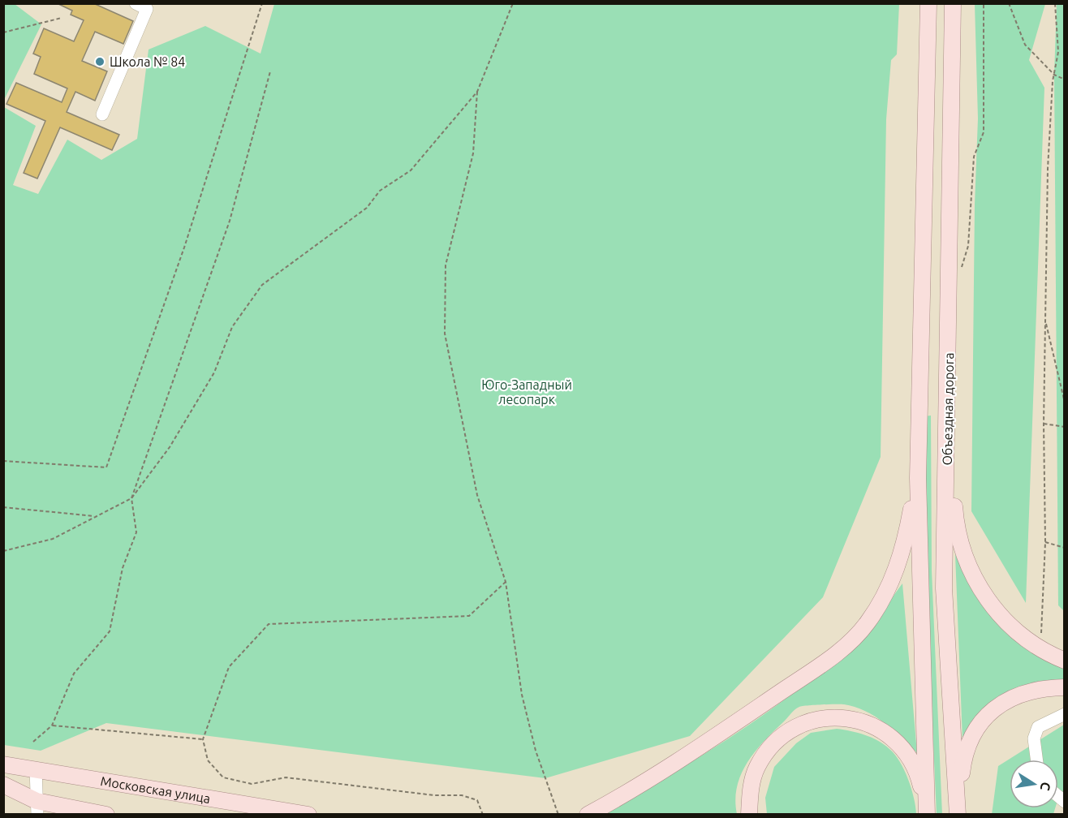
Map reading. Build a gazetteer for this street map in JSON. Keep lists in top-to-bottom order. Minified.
{"streets":{"main road":["Объездная дорога","Московская улица"]},"parks":["Юго-Западный лесопарк"],"places":["Школа № 84"],"north":"right"}
